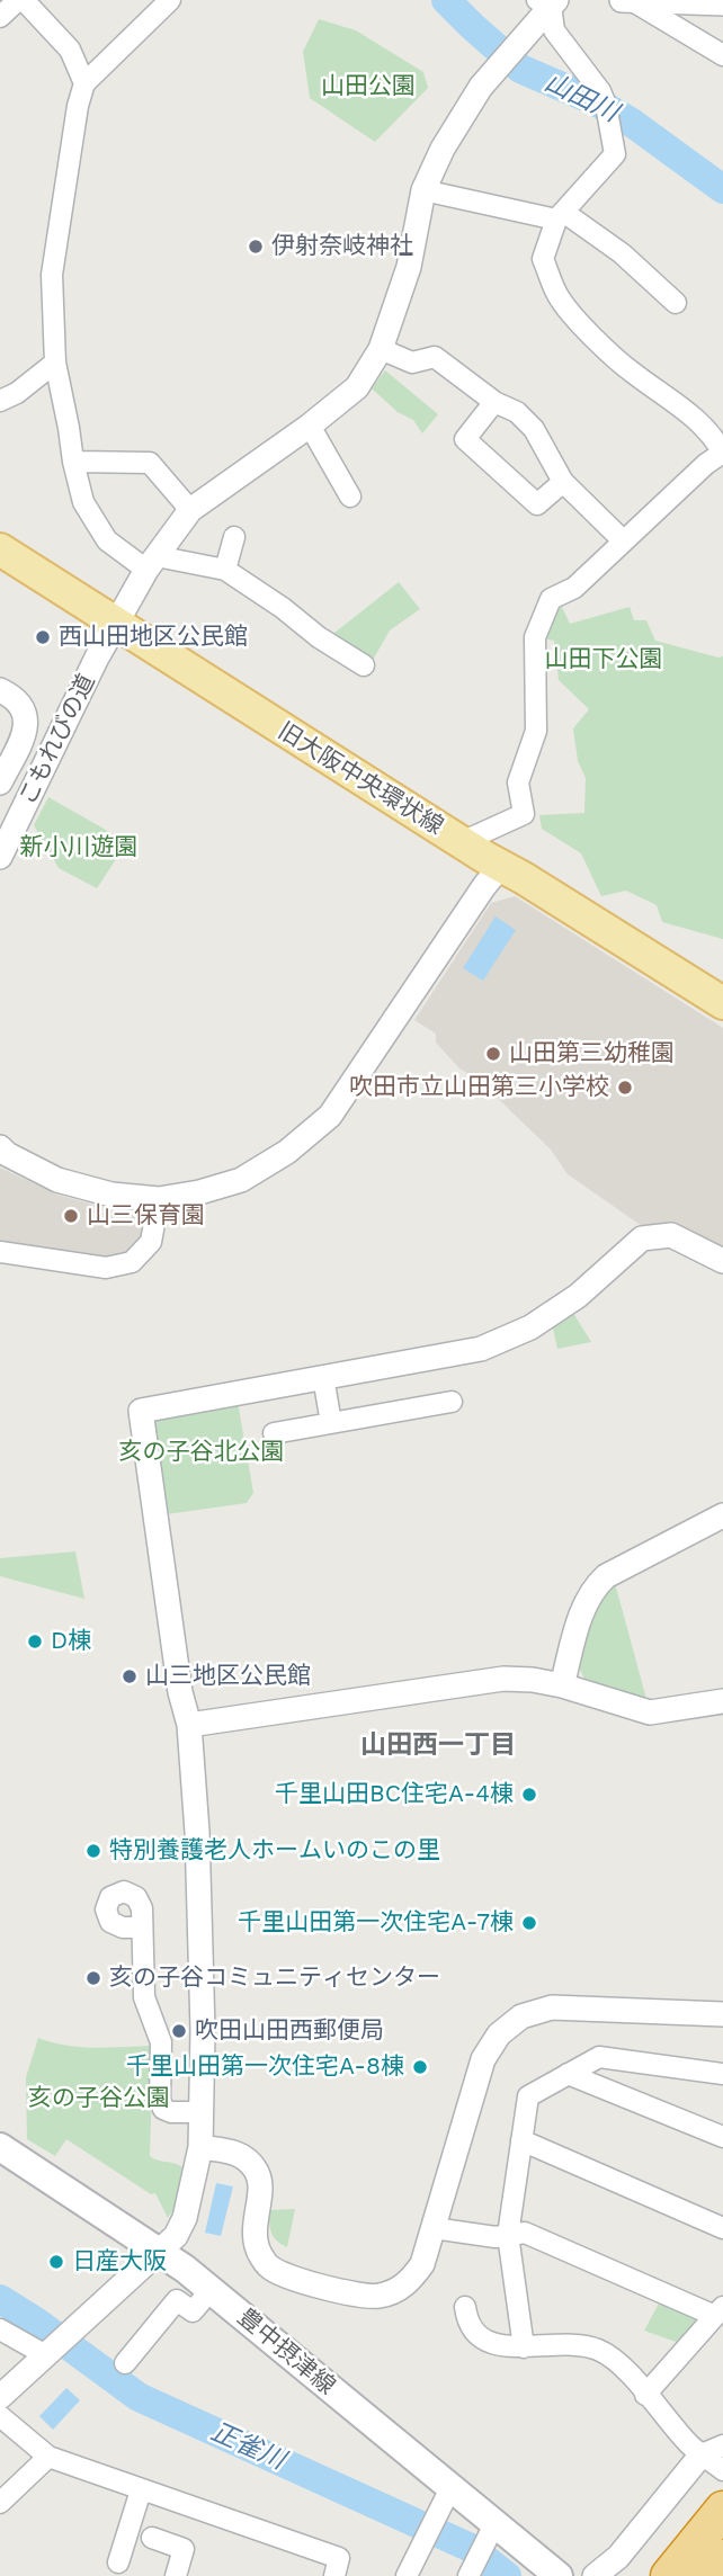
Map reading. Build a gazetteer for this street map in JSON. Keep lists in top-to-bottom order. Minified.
{"streets":{"main road":["旧大阪中央環状線","豊中摂津線"],"street":["こもれびの道"]},"crossings":[["こもれびの道","旧大阪中央環状線"]],"districts":["山田西一丁目"],"water":["山田川","正雀川"],"parks":["山田公園","山田下公園","新小川遊園","亥の子谷北公園","亥の子谷公園"],"places":["伊射奈岐神社","西山田地区公民館","山田第三幼稚園","吹田市立山田第三小学校","山三保育園","D棟","山三地区公民館","千里山田BC住宅A-4棟","特別養護老人ホームいのこの里","千里山田第一次住宅A-7棟","亥の子谷コミュニティセンター","吹田山田西郵便局","千里山田第一次住宅A-8棟","日産大阪"]}
